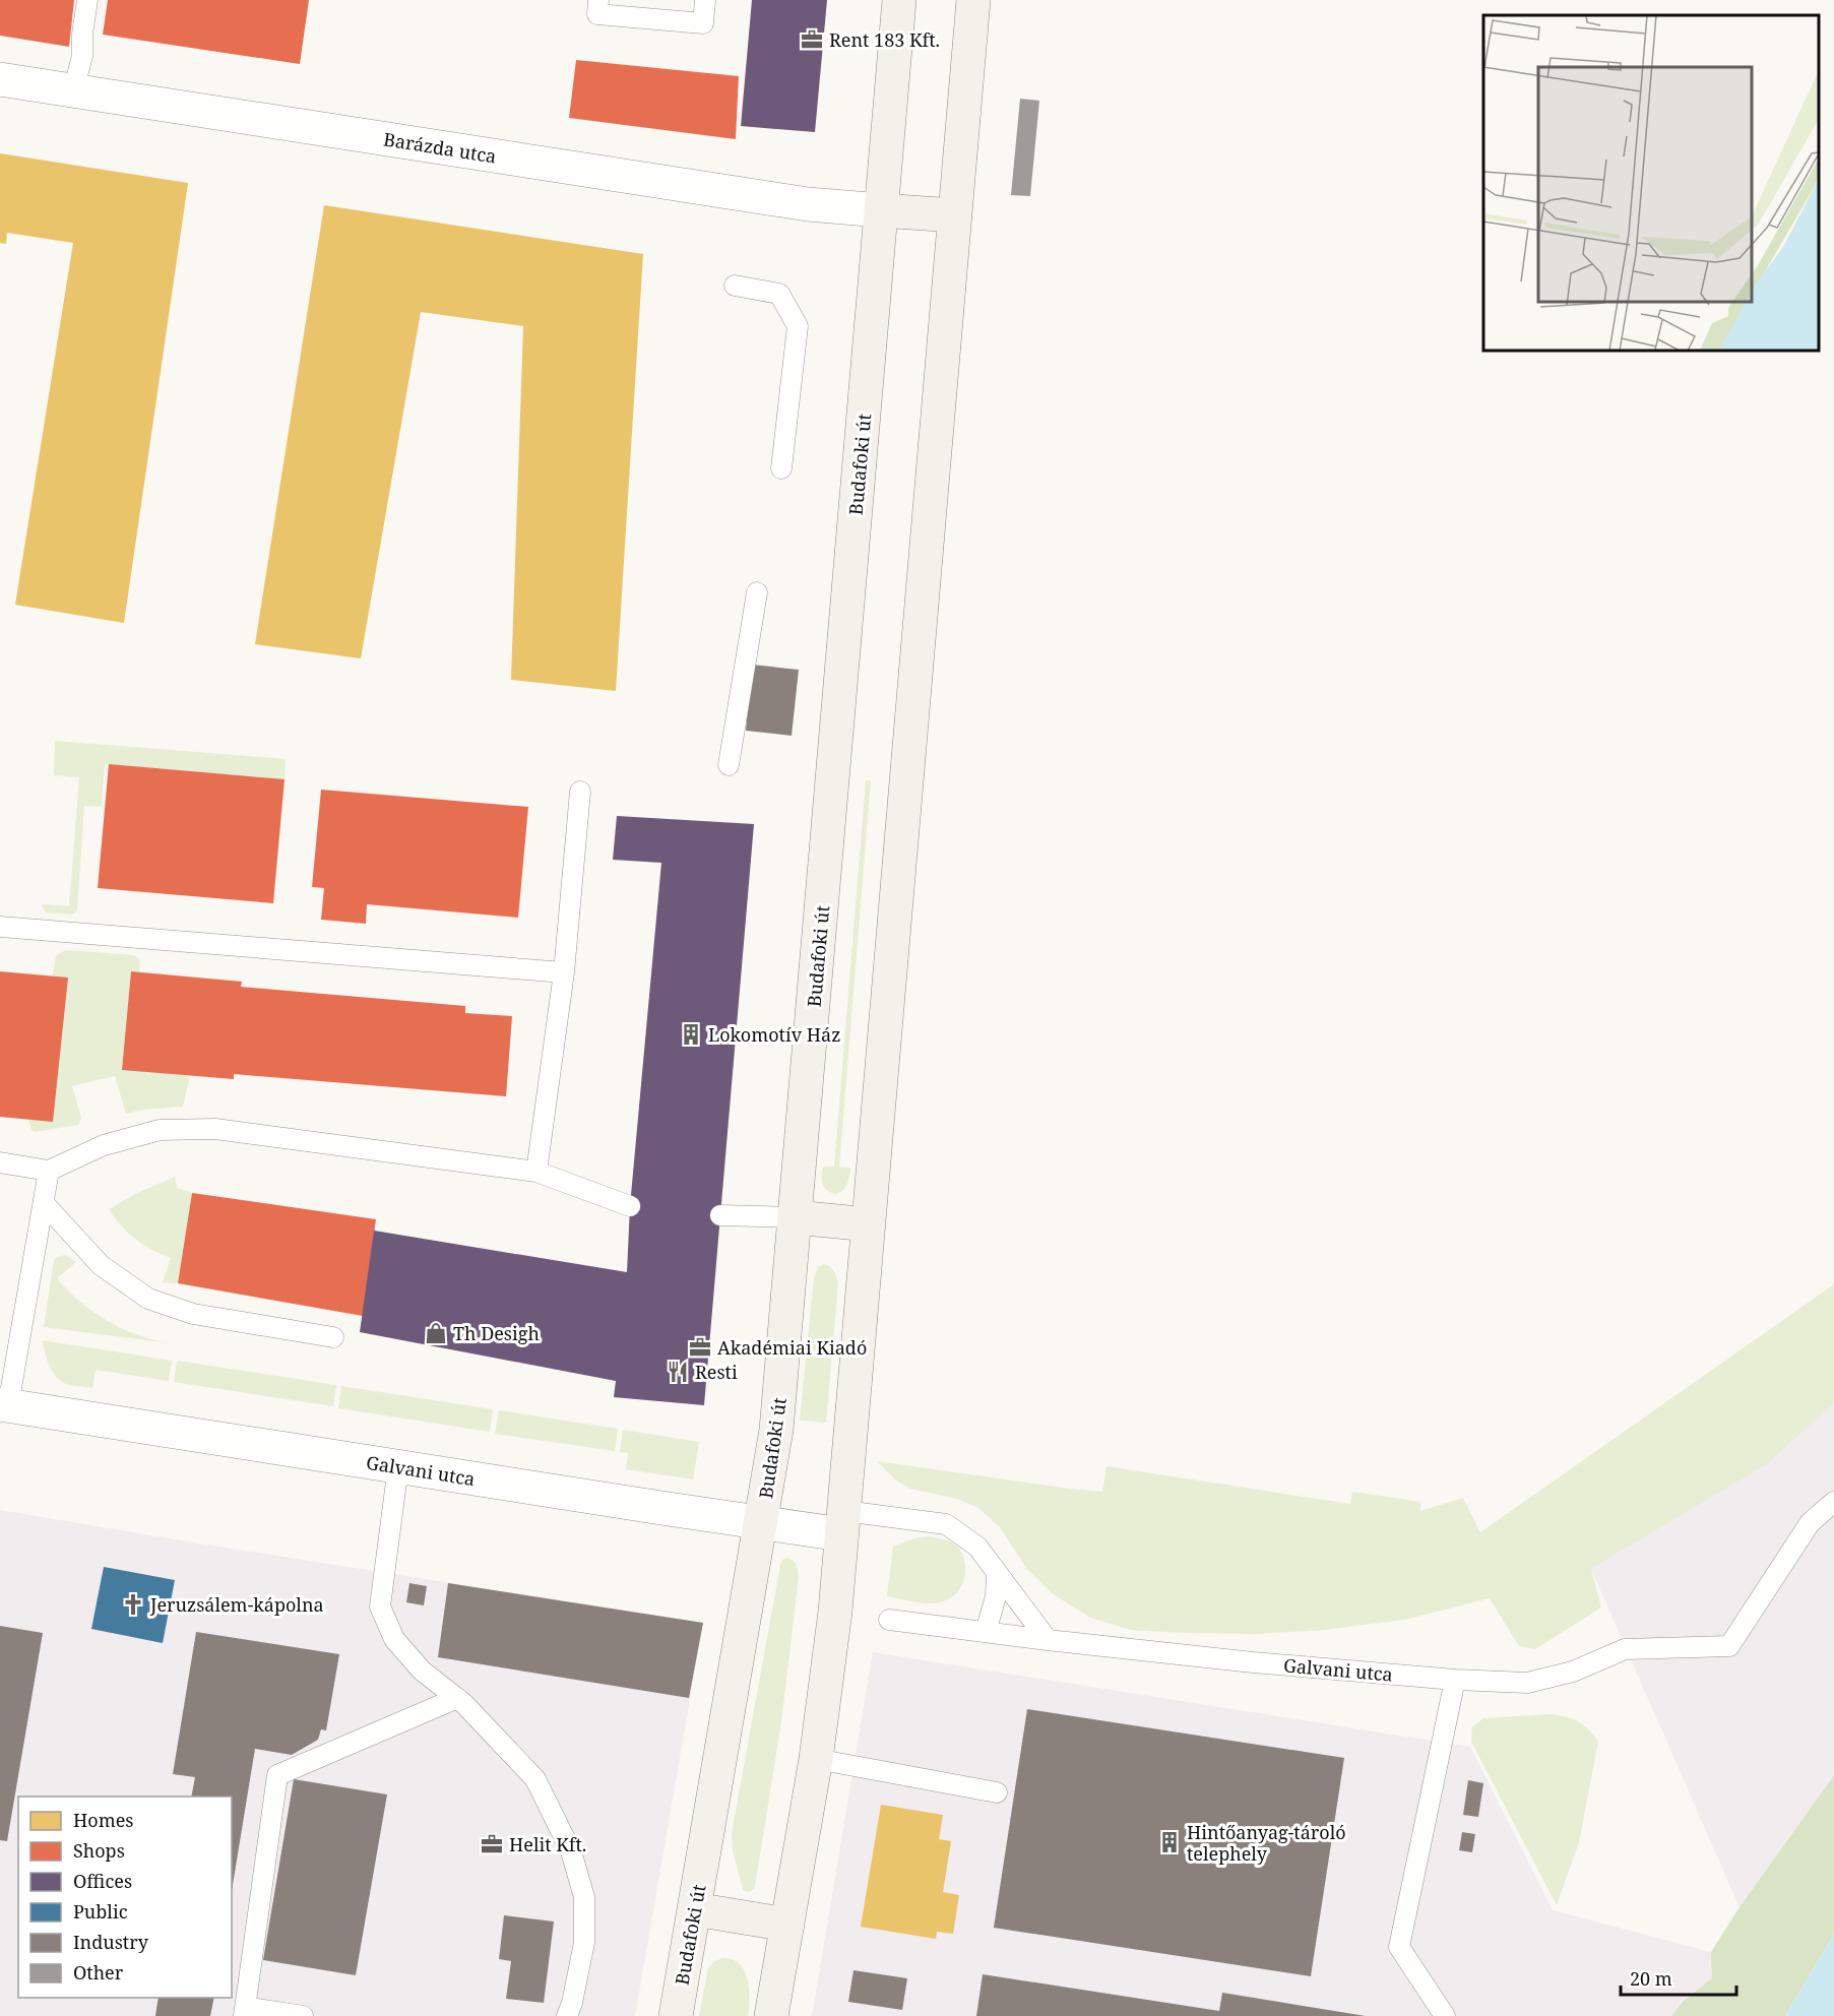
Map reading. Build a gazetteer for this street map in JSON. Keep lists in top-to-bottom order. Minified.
{"streets":{"main road":["Budafoki út"],"street":["Barázda utca","Galvani utca"]},"crossings":[["Barázda utca","Budafoki út"],["Budafoki út","Galvani utca"]],"places":{"office":["Rent 183 Kft.","Akadémiai Kiadó","Helit Kft."],"building":["Lokomotív Ház","Hintőanyag-tároló telephely"],"shop":["Th Desigh"],"restaurant":["Resti"],"church":["Jeruzsálem-kápolna"]},"legend":["Homes","Shops","Offices","Public","Industry","Other"],"scale_bar":"20 m"}
